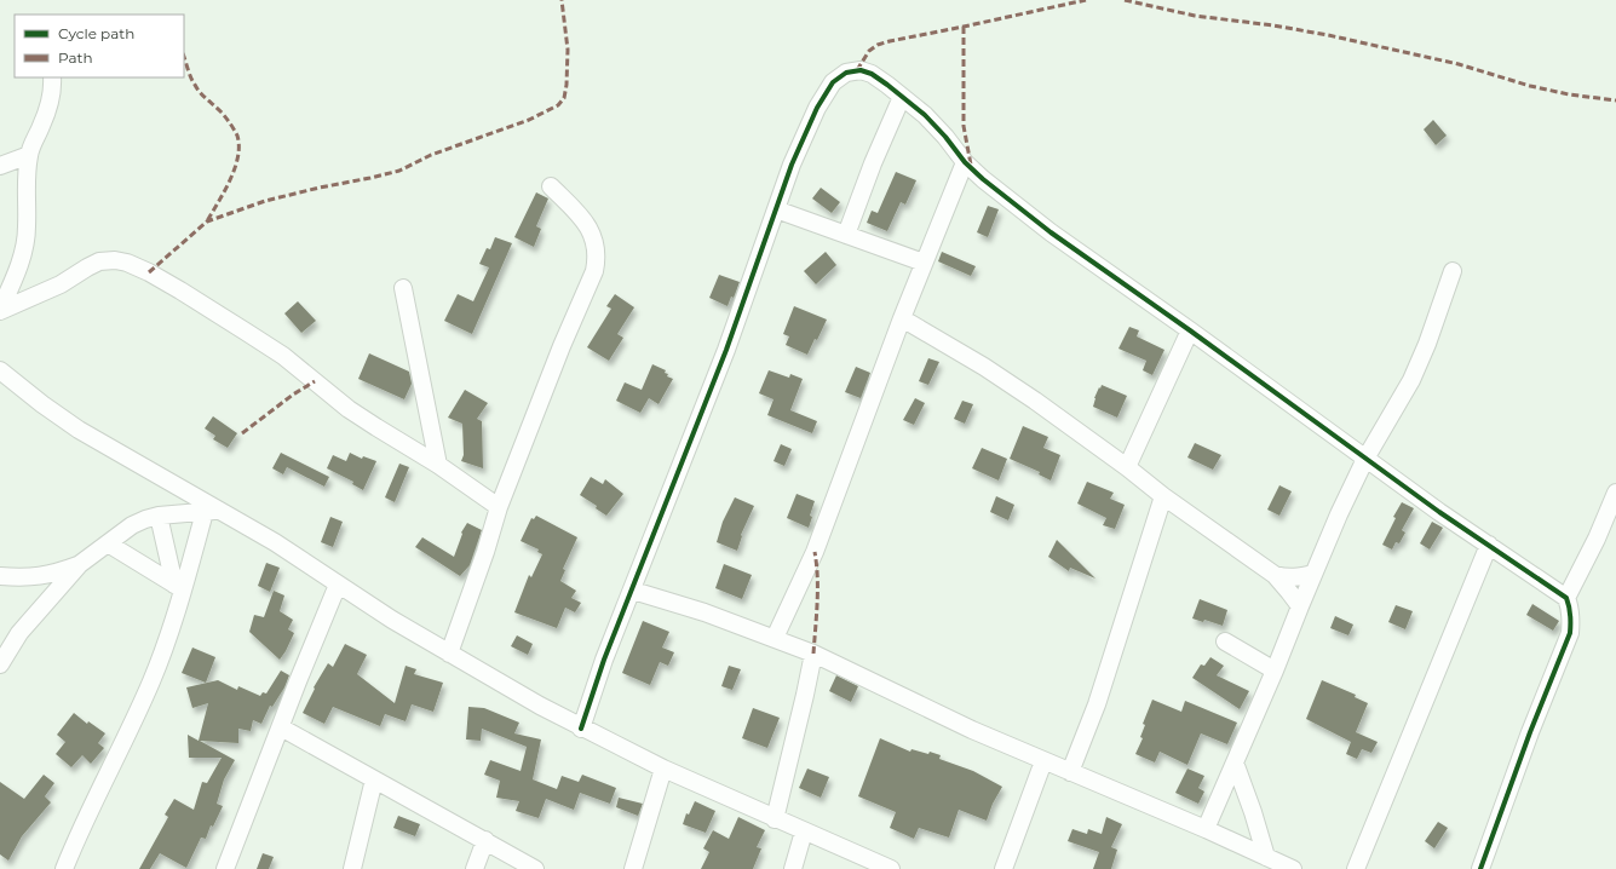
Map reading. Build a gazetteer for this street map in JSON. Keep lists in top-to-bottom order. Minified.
{"legend":["Cycle path","Path"]}
